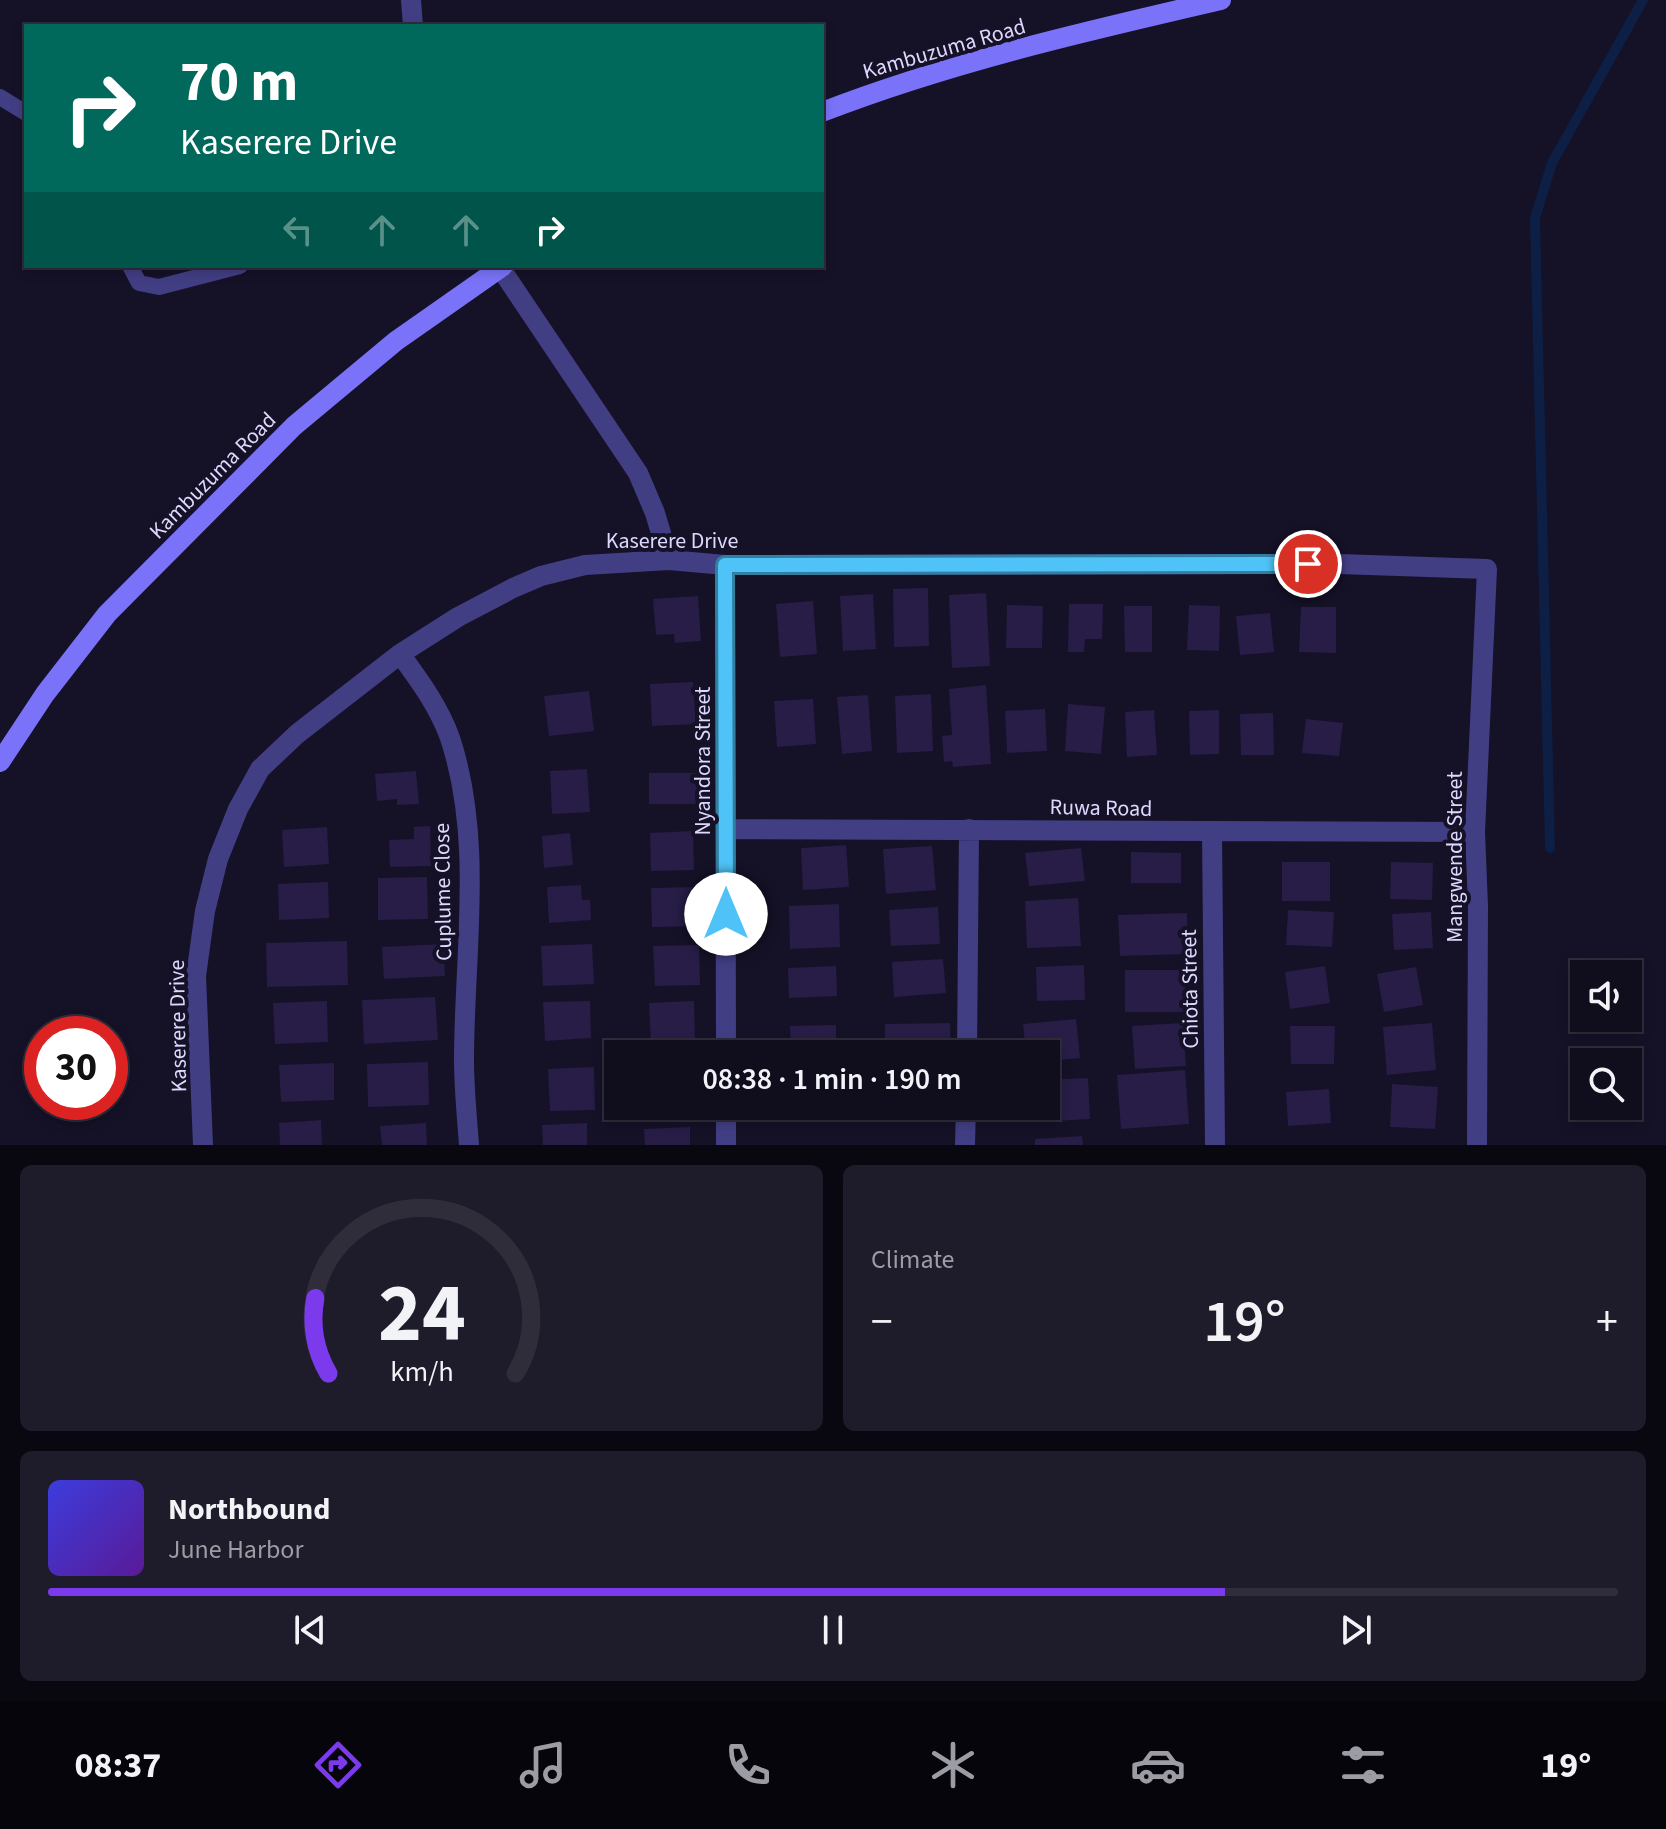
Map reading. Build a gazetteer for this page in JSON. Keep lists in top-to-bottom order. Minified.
{"streets":{"main road":["Kambuzuma Road"],"street":["Kaserere Drive","Nyandora Street","Ruwa Road","Mangwende Street","Cuplume Close","Chiota Street"]},"crossings":[["Kaserere Drive","Nyandora Street"],["Kaserere Drive","Mangwende Street"],["Kaserere Drive","Cuplume Close"],["Nyandora Street","Ruwa Road"],["Ruwa Road","Mangwende Street"],["Ruwa Road","Chiota Street"]],"page":{"turn":["70 m","Kaserere Drive"],"limit":"30","trip":"08:38 · 1 min · 190 m","tile":"Climate","heat":["−","19°","+"],"song":["Northbound","June Harbor"],"tabs":["08:37","19°"],"gauge":["24","km/h"]}}
